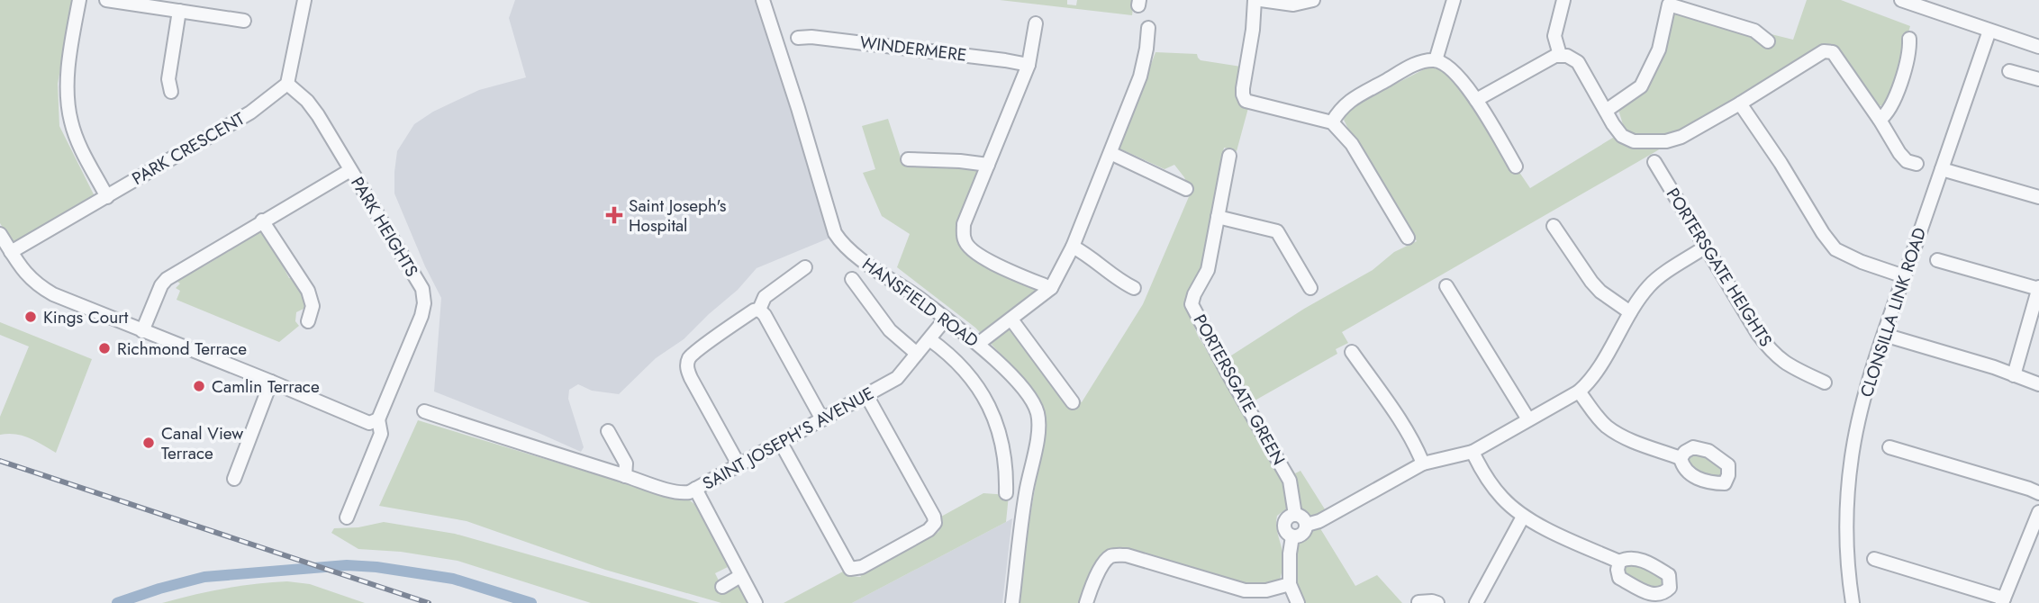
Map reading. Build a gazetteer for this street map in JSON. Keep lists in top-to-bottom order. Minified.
{"streets":{"street":["WINDERMERE","PARK CRESCENT","PARK HEIGHTS","PORTERSGATE HEIGHTS","HANSFIELD ROAD","CLONSILLA LINK ROAD","PORTERSGATE GREEN","SAINT JOSEPH'S AVENUE"]},"crossings":[["PARK CRESCENT","PARK HEIGHTS"],["HANSFIELD ROAD","SAINT JOSEPH'S AVENUE"]],"places":{"health":["Saint Joseph's Hospital"],"other":["Kings Court","Richmond Terrace","Camlin Terrace","Canal View Terrace"]}}
